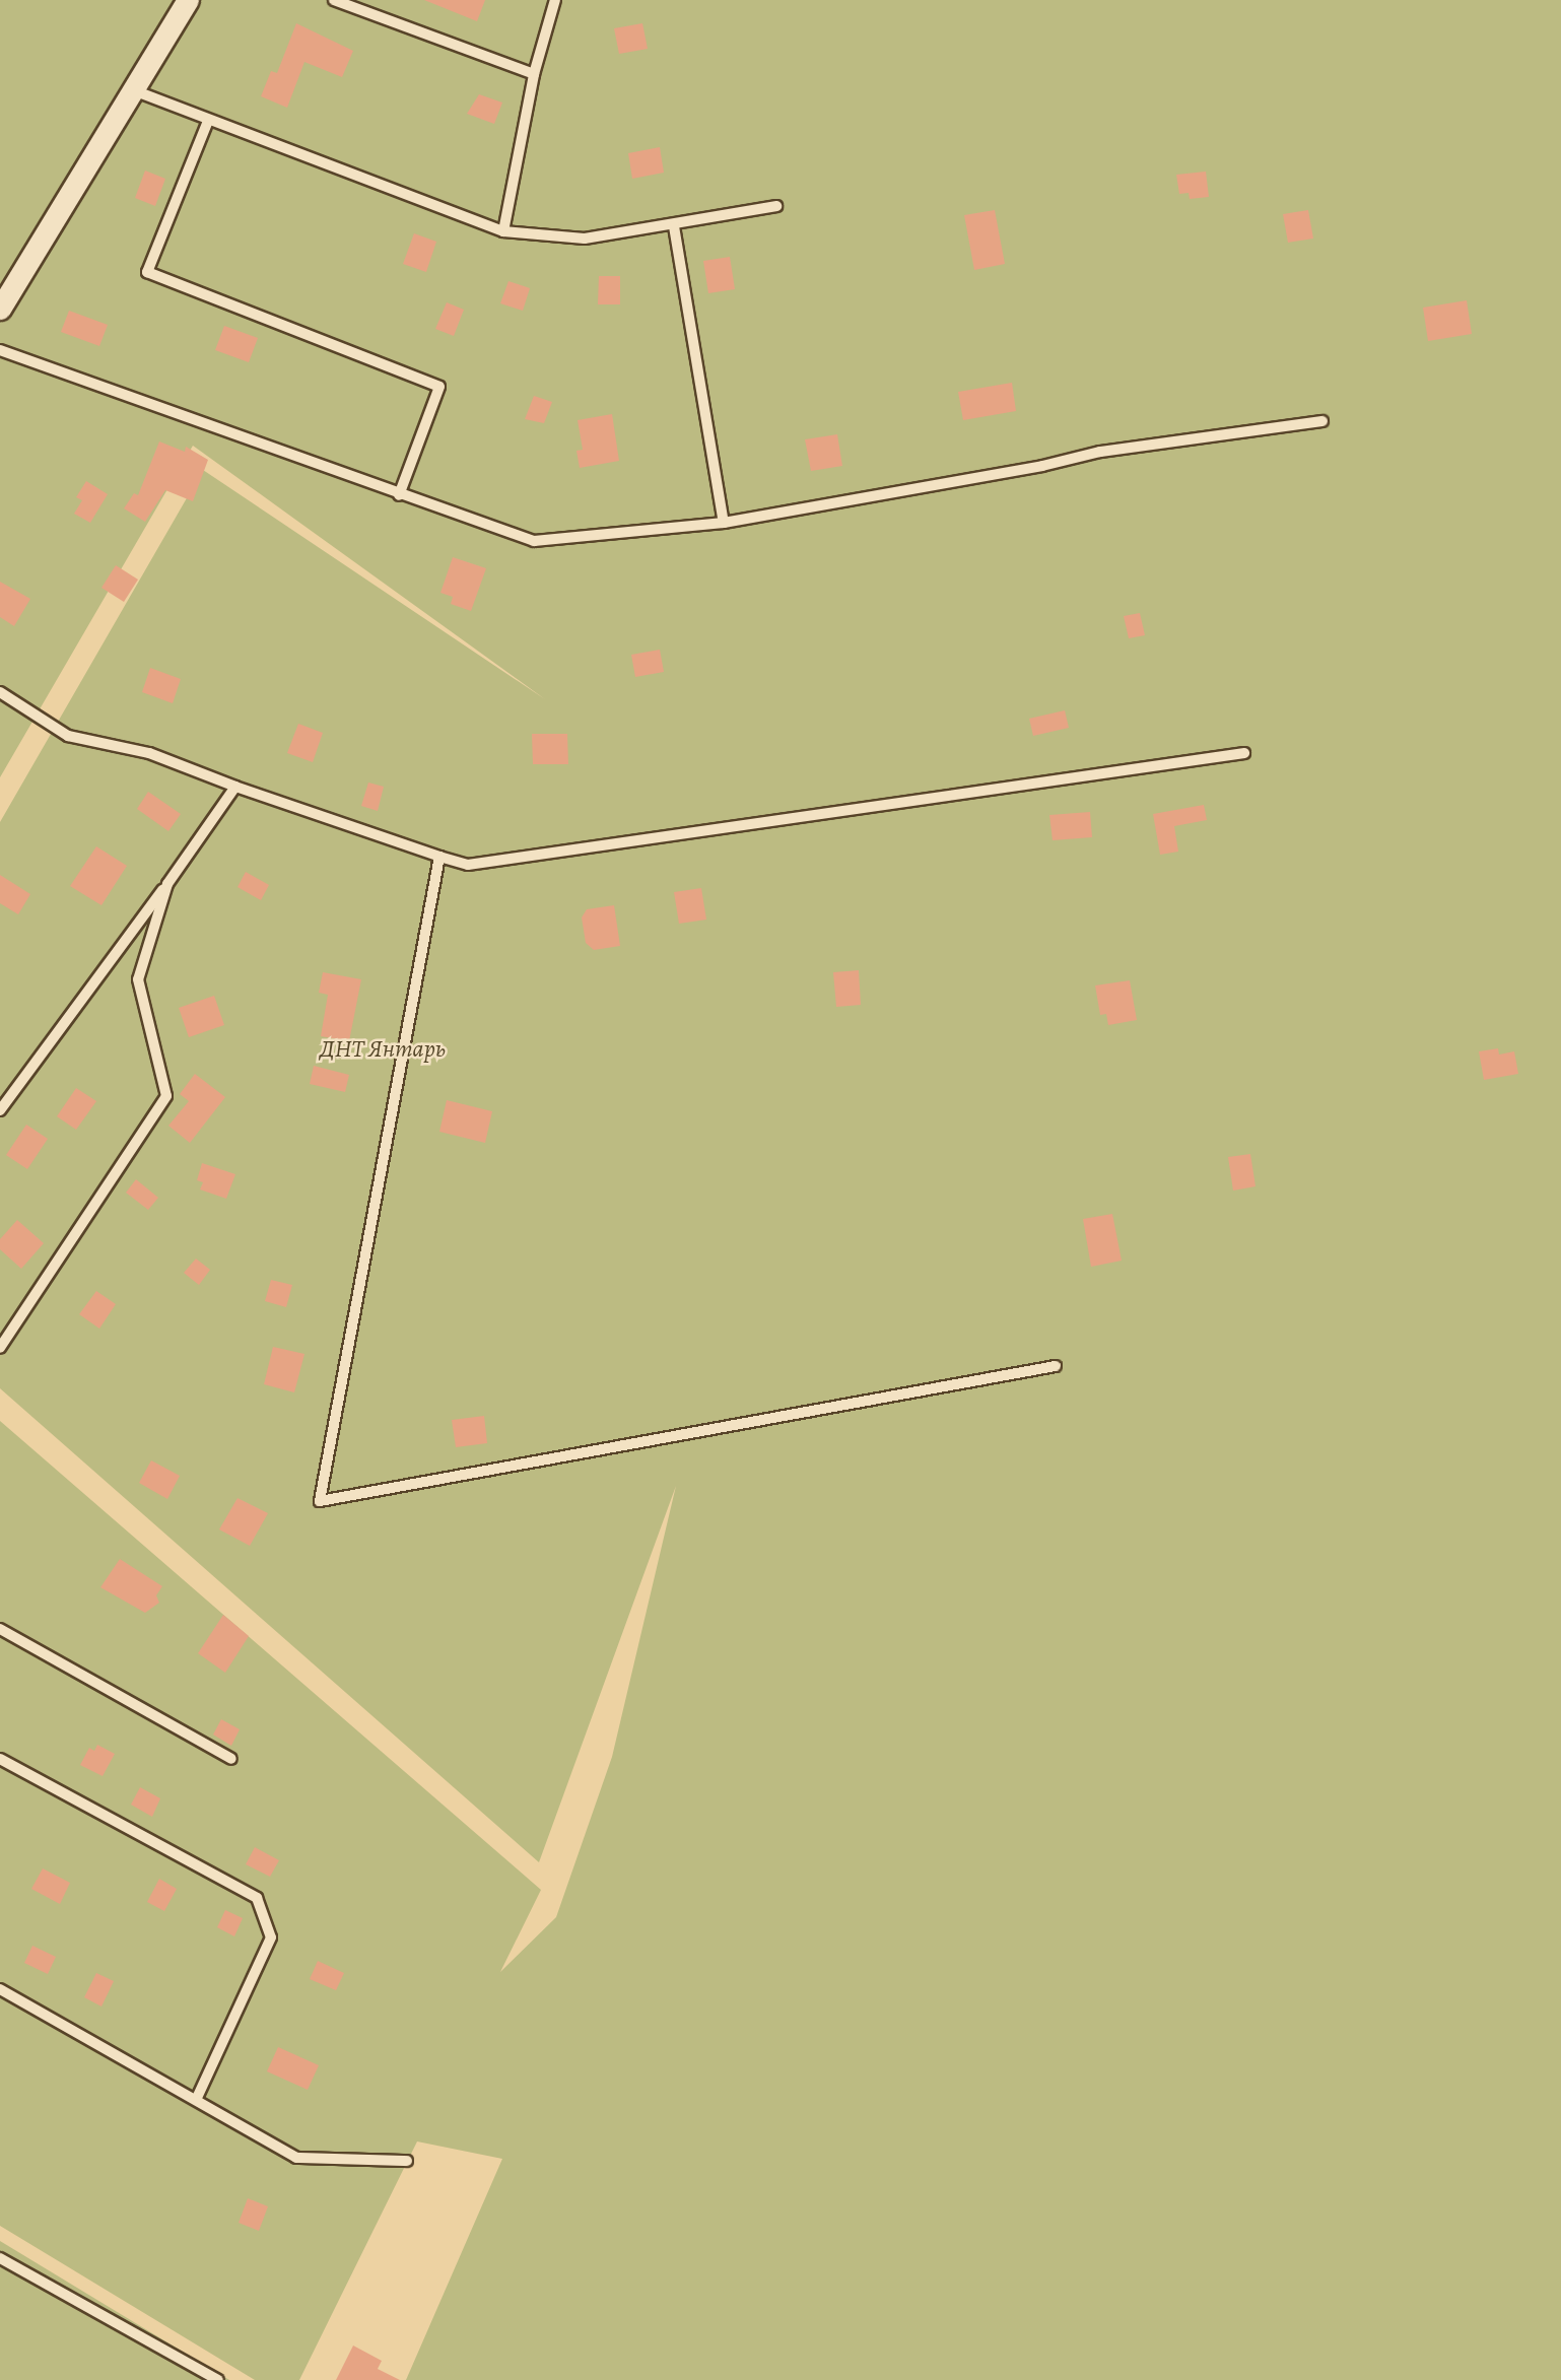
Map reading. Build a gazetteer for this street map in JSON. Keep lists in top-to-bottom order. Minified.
{"parks":["ДНТ Янтарь"]}
